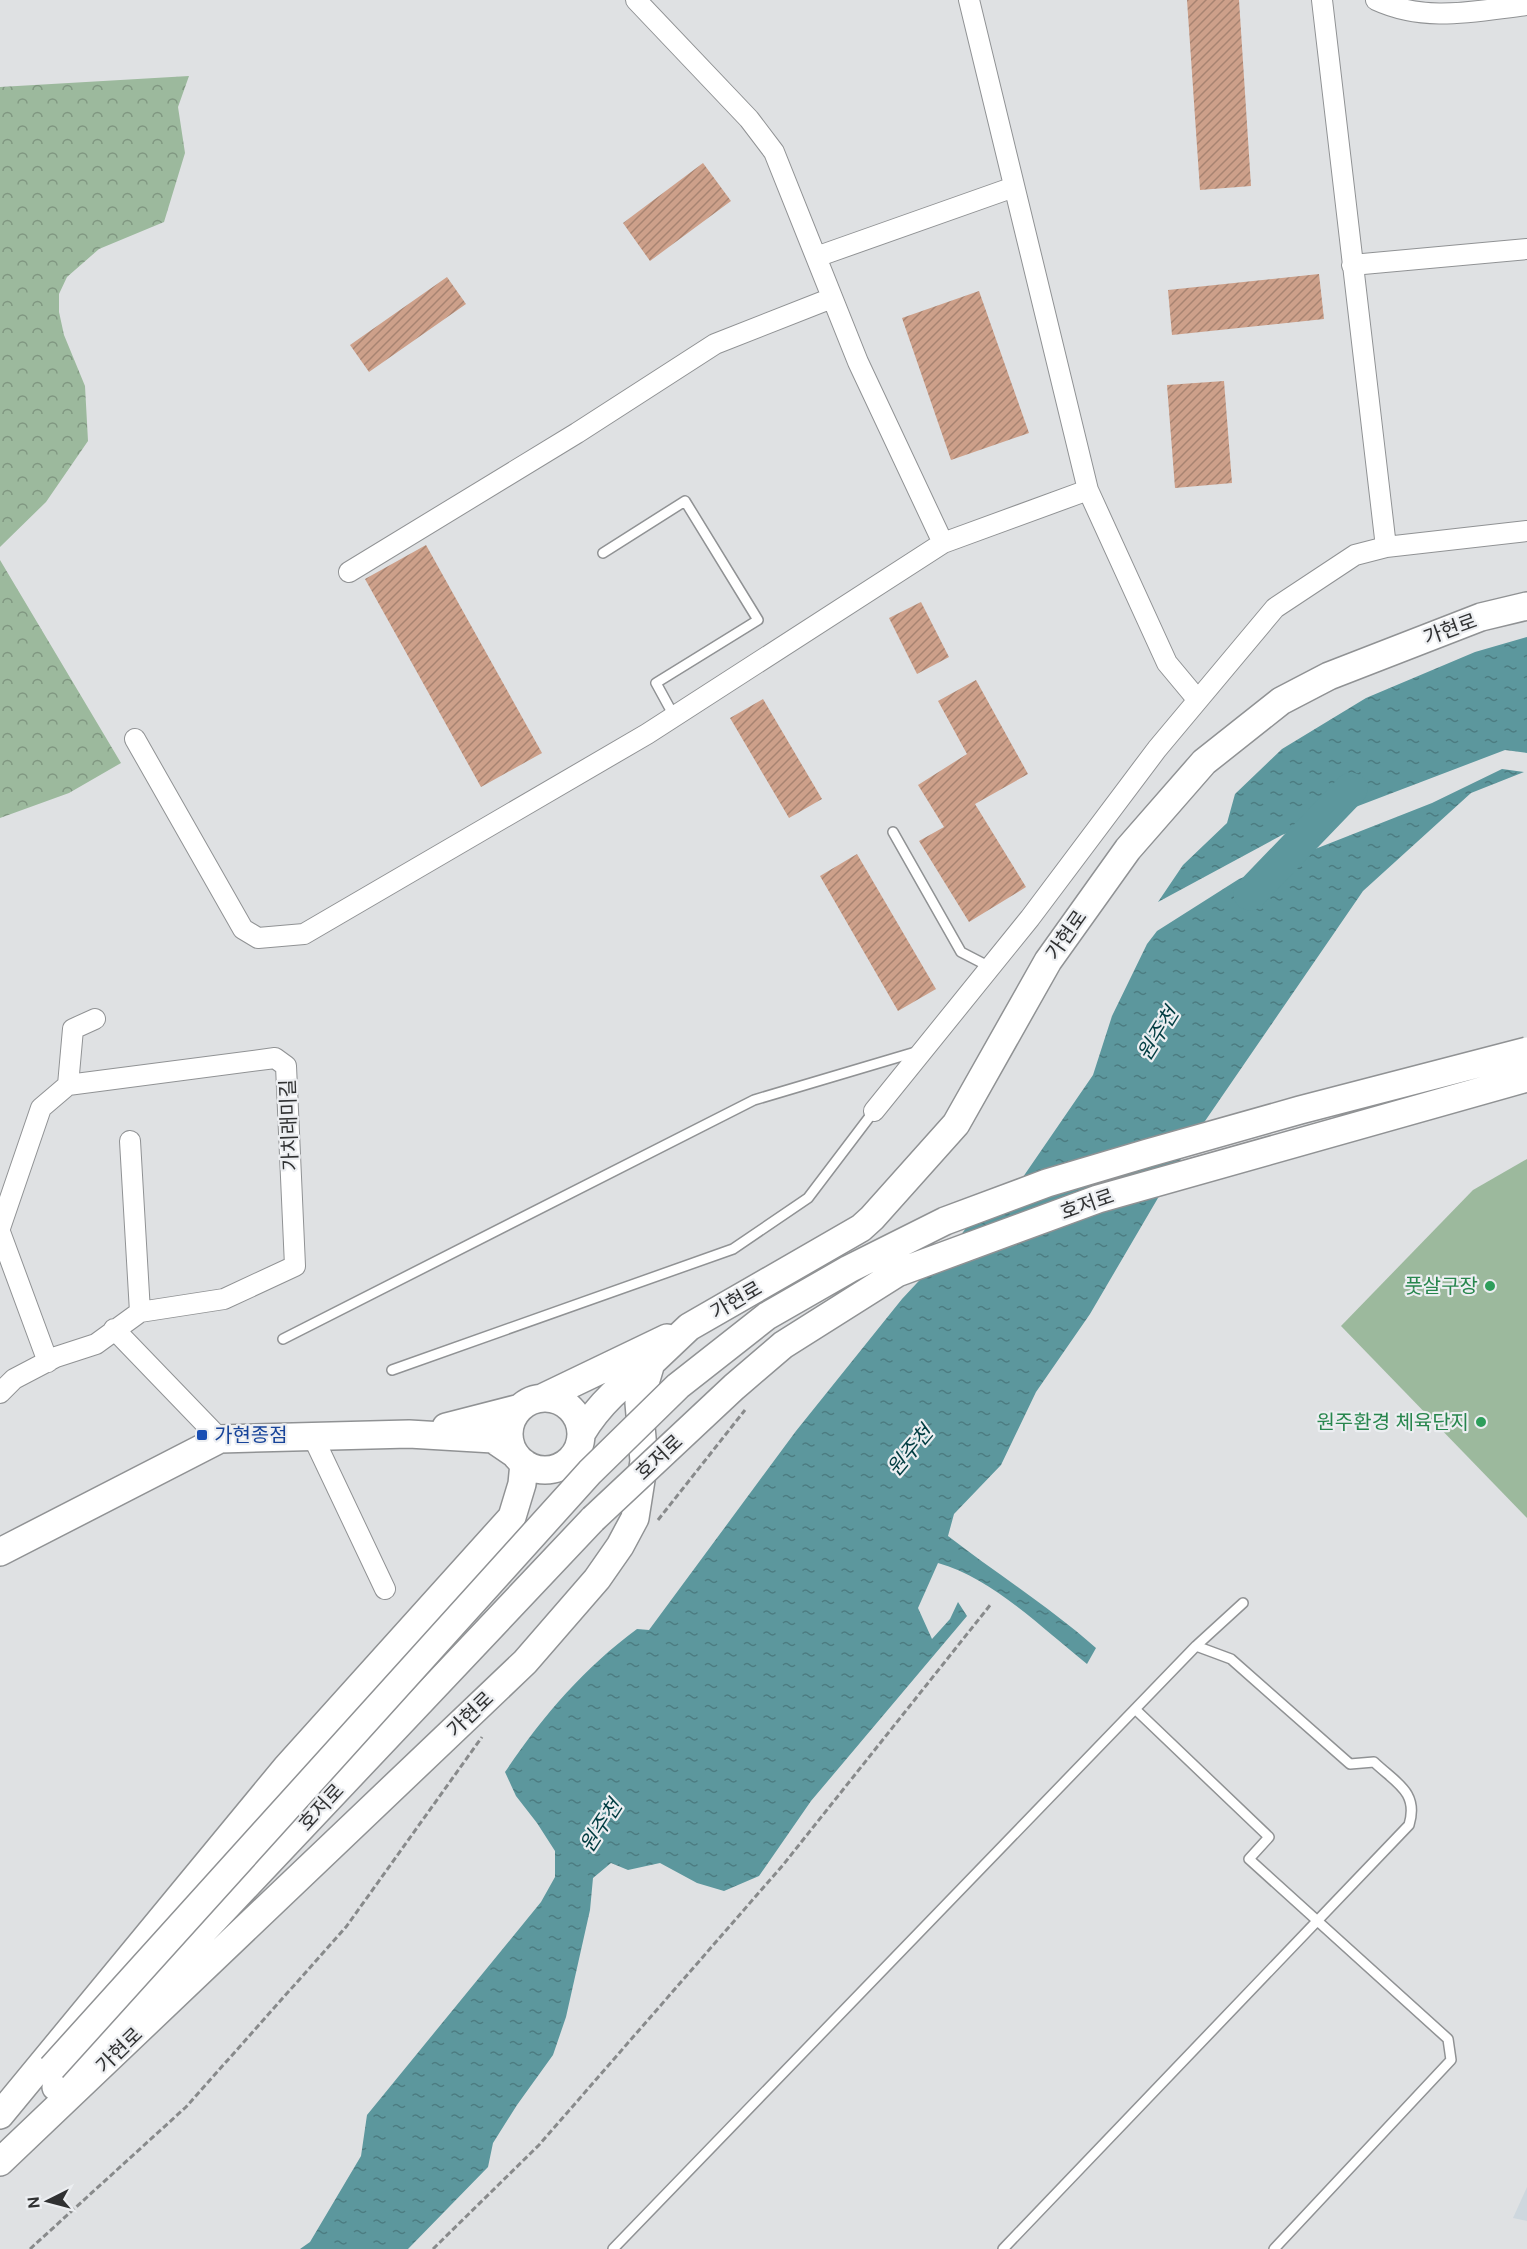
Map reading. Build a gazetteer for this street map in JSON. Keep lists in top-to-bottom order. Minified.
{"streets":{"street":["가현로","가치래미길","호저로"]},"crossings":[["가현로","호저로"]],"water":["원주천"],"places":{"other":["풋살구장","원주환경 체육단지"],"transit":["가현종점"]},"north":"left"}
